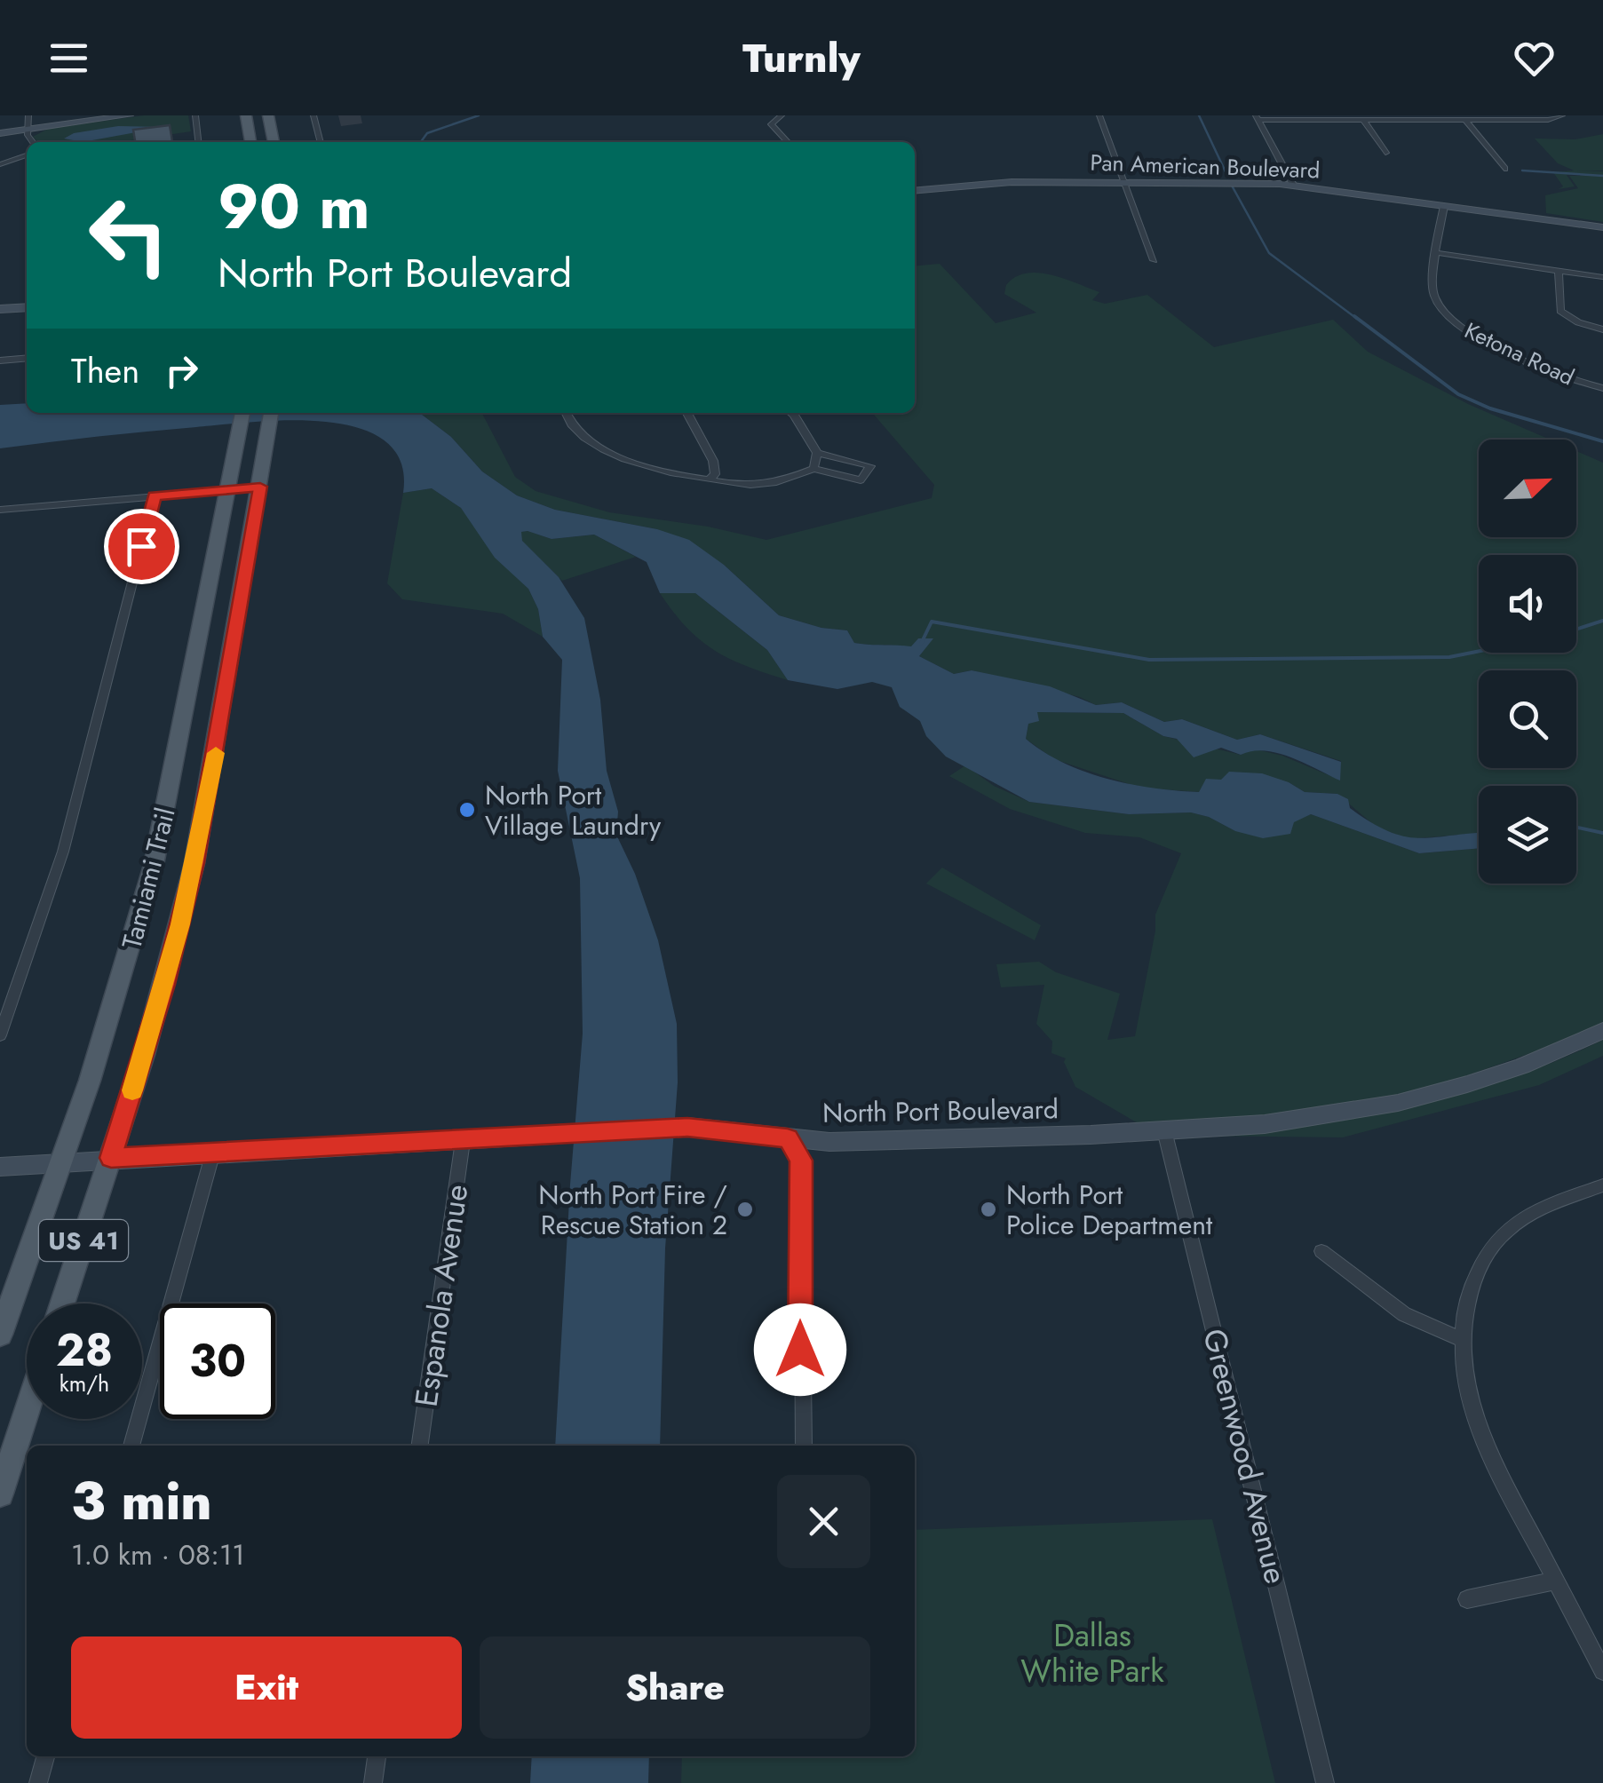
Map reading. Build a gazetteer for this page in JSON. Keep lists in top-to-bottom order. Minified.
{"streets":{"main road":["Tamiami Trail","US 41"],"street":["Pan American Boulevard","Ketona Road","North Port Boulevard","Espanola Avenue","Greenwood Avenue"]},"crossings":[["Pan American Boulevard","Ketona Road"],["Tamiami Trail","North Port Boulevard"],["North Port Boulevard","Espanola Avenue"],["North Port Boulevard","Greenwood Avenue"]],"parks":["Dallas White Park"],"places":["North Port Village Laundry","North Port Fire / Rescue Station 2","North Port Police Department"],"north":"top right","page":{"header":"Turnly","turn":["90 m","North Port Boulevard"],"then":"Then","speed":"28 km/h","limit":"30","heading":["3 min","1.0 km · 08:11"],"buttons":["Exit","Share"]}}
